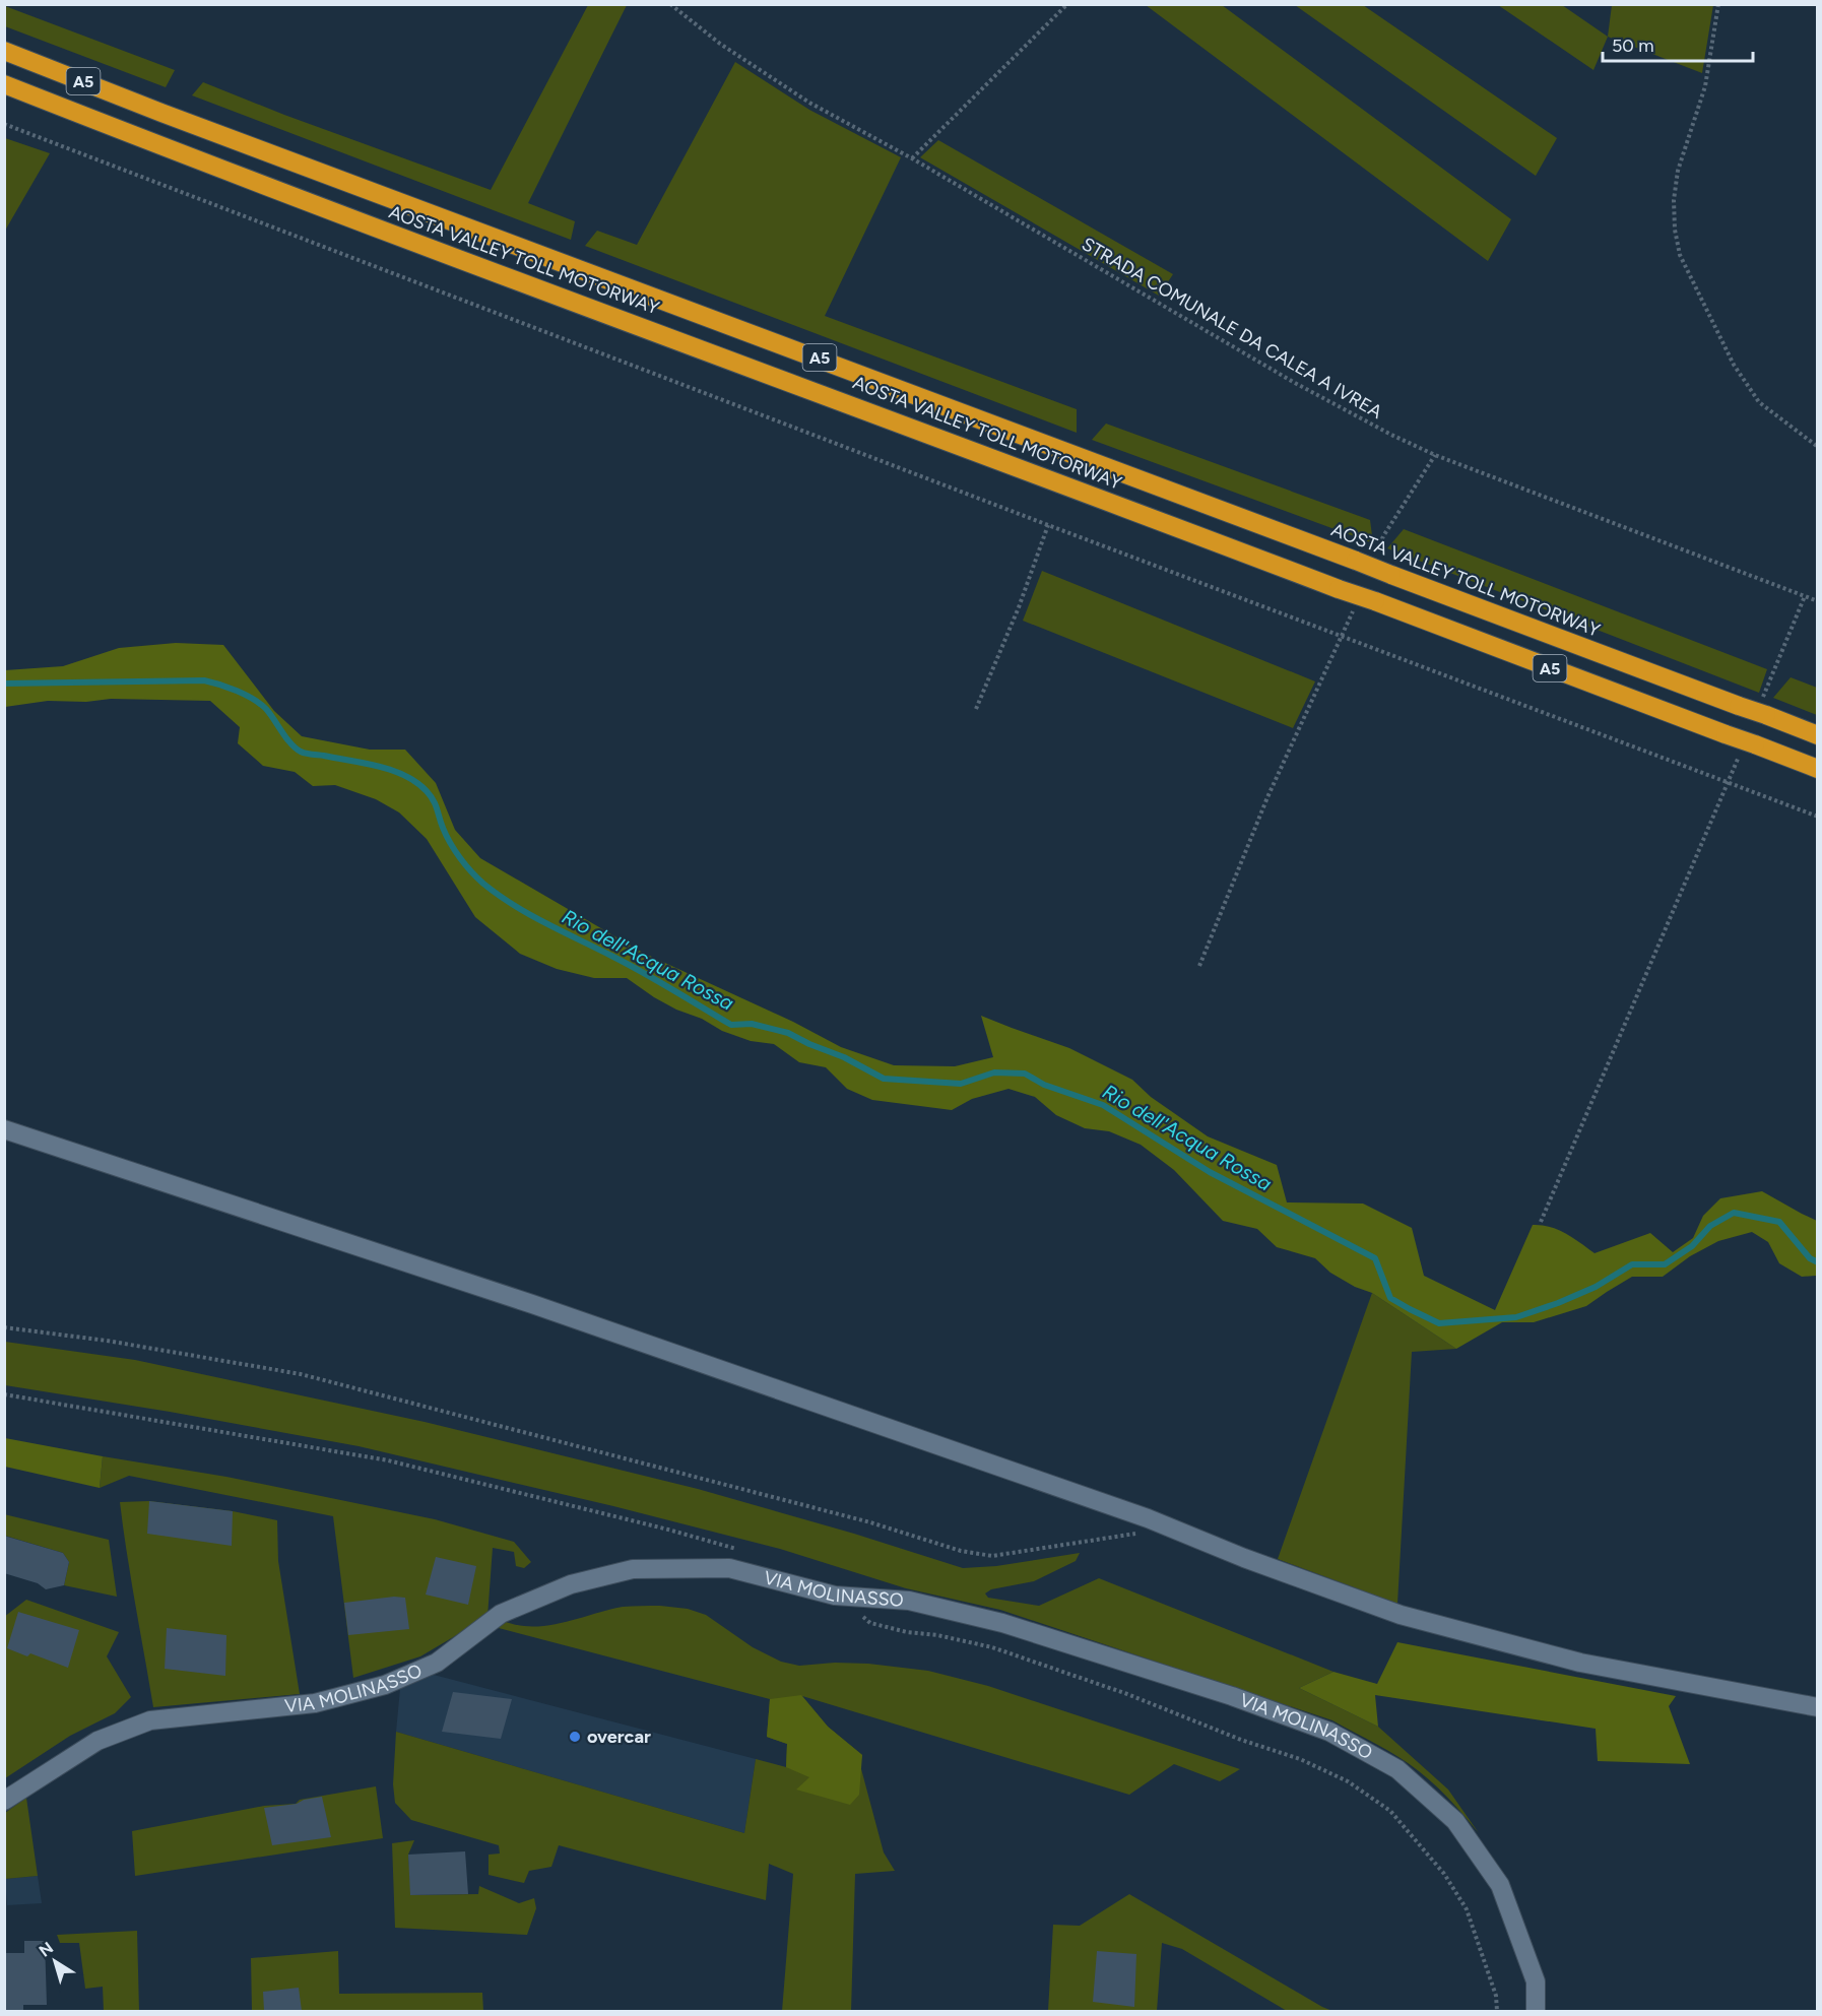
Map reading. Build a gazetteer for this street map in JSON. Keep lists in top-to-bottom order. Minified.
{"streets":{"highway":["A5","AOSTA VALLEY TOLL MOTORWAY"],"main road":["VIA MOLINASSO"],"path":["STRADA COMUNALE DA CALEA A IVREA"]},"water":["Rio dell'Acqua Rossa"],"places":["overcar"],"scale_bar":"50 m","north":"top left"}
